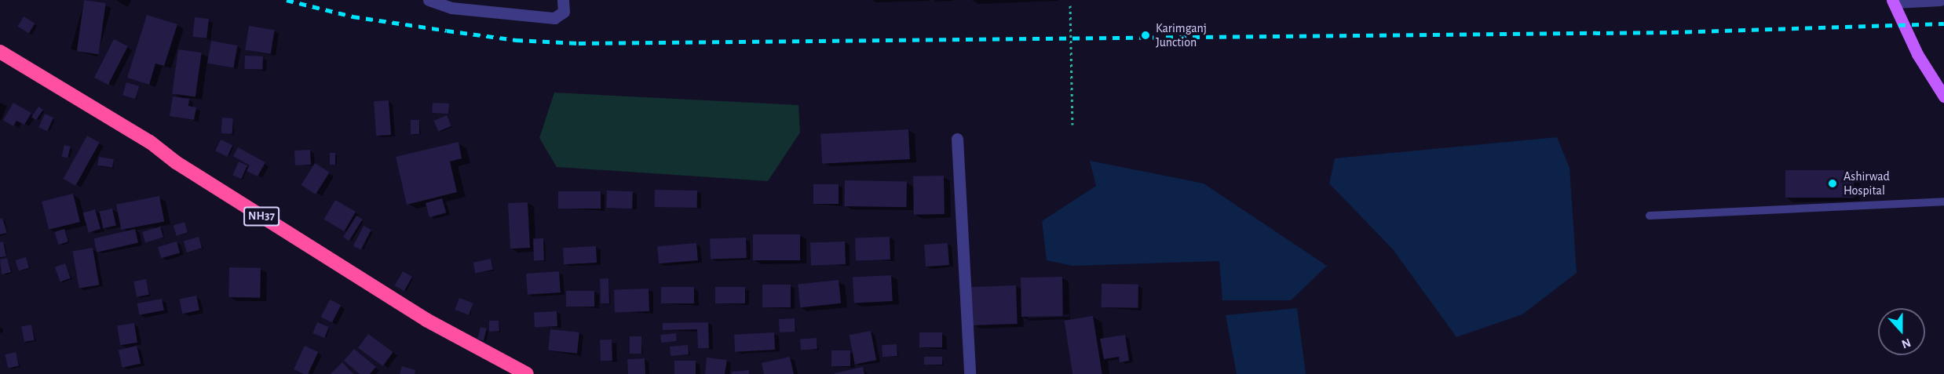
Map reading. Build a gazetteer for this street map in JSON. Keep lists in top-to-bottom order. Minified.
{"streets":{"highway":["NH37"]},"places":["Karimganj Junction","Ashirwad Hospital"],"north":"bottom"}
